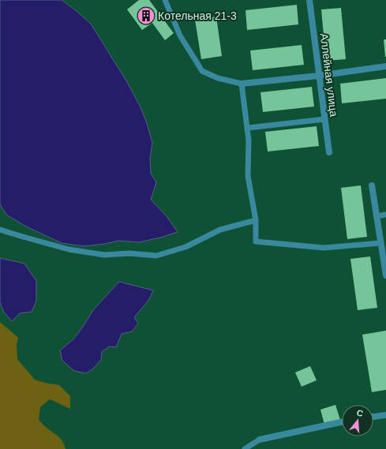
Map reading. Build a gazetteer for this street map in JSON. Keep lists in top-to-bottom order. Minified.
{"streets":{"street":["Аллейная улица"]},"places":{"building":["Котельная 21-3"]},"north":"top"}
